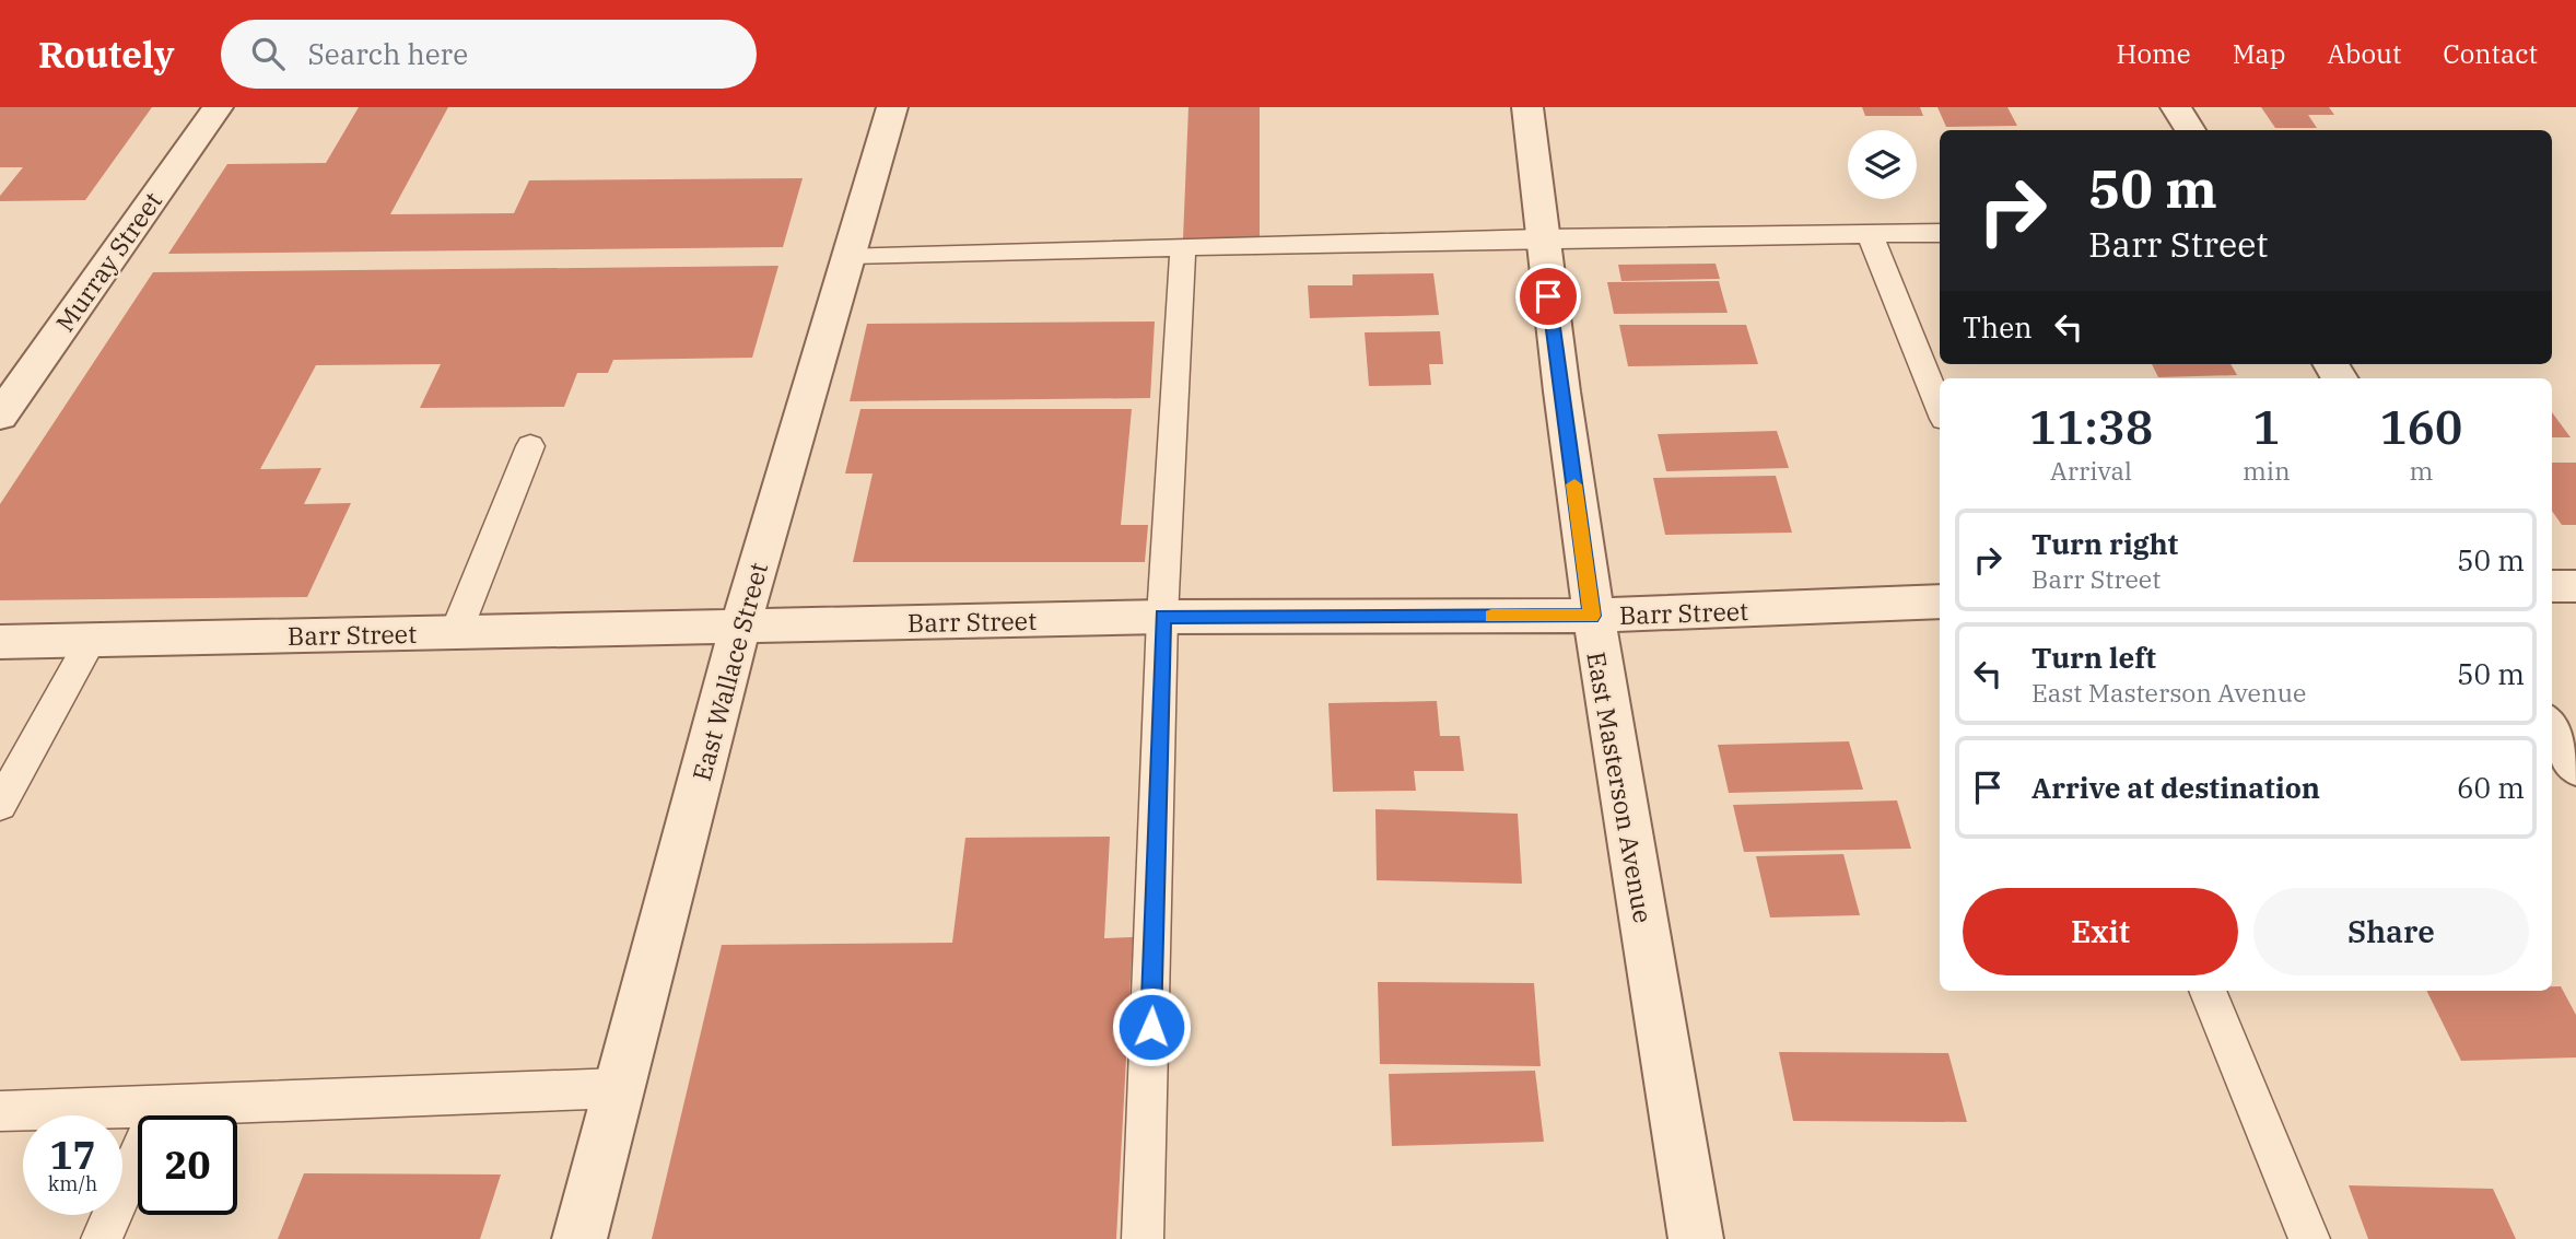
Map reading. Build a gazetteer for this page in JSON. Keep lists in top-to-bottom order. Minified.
{"streets":{"street":["Murray Street","Barr Street","East Wallace Street","East Masterson Avenue"]},"crossings":[["Barr Street","East Wallace Street"],["Barr Street","East Masterson Avenue"]],"page":{"header":"Routely","search":"Search here","nav":["Home","Map","About","Contact"],"turn":["50 m","Barr Street"],"then":"Then","eta":["11:38","Arrival","1","min","160","m"],"list":[{"name":"Turn right","note":"Barr Street","value":"50 m"},{"name":"Turn left","note":"East Masterson Avenue","value":"50 m"},{"name":"Arrive at destination","value":"60 m"}],"buttons":["Exit","Share"],"speed":"17 km/h","limit":"20"}}
